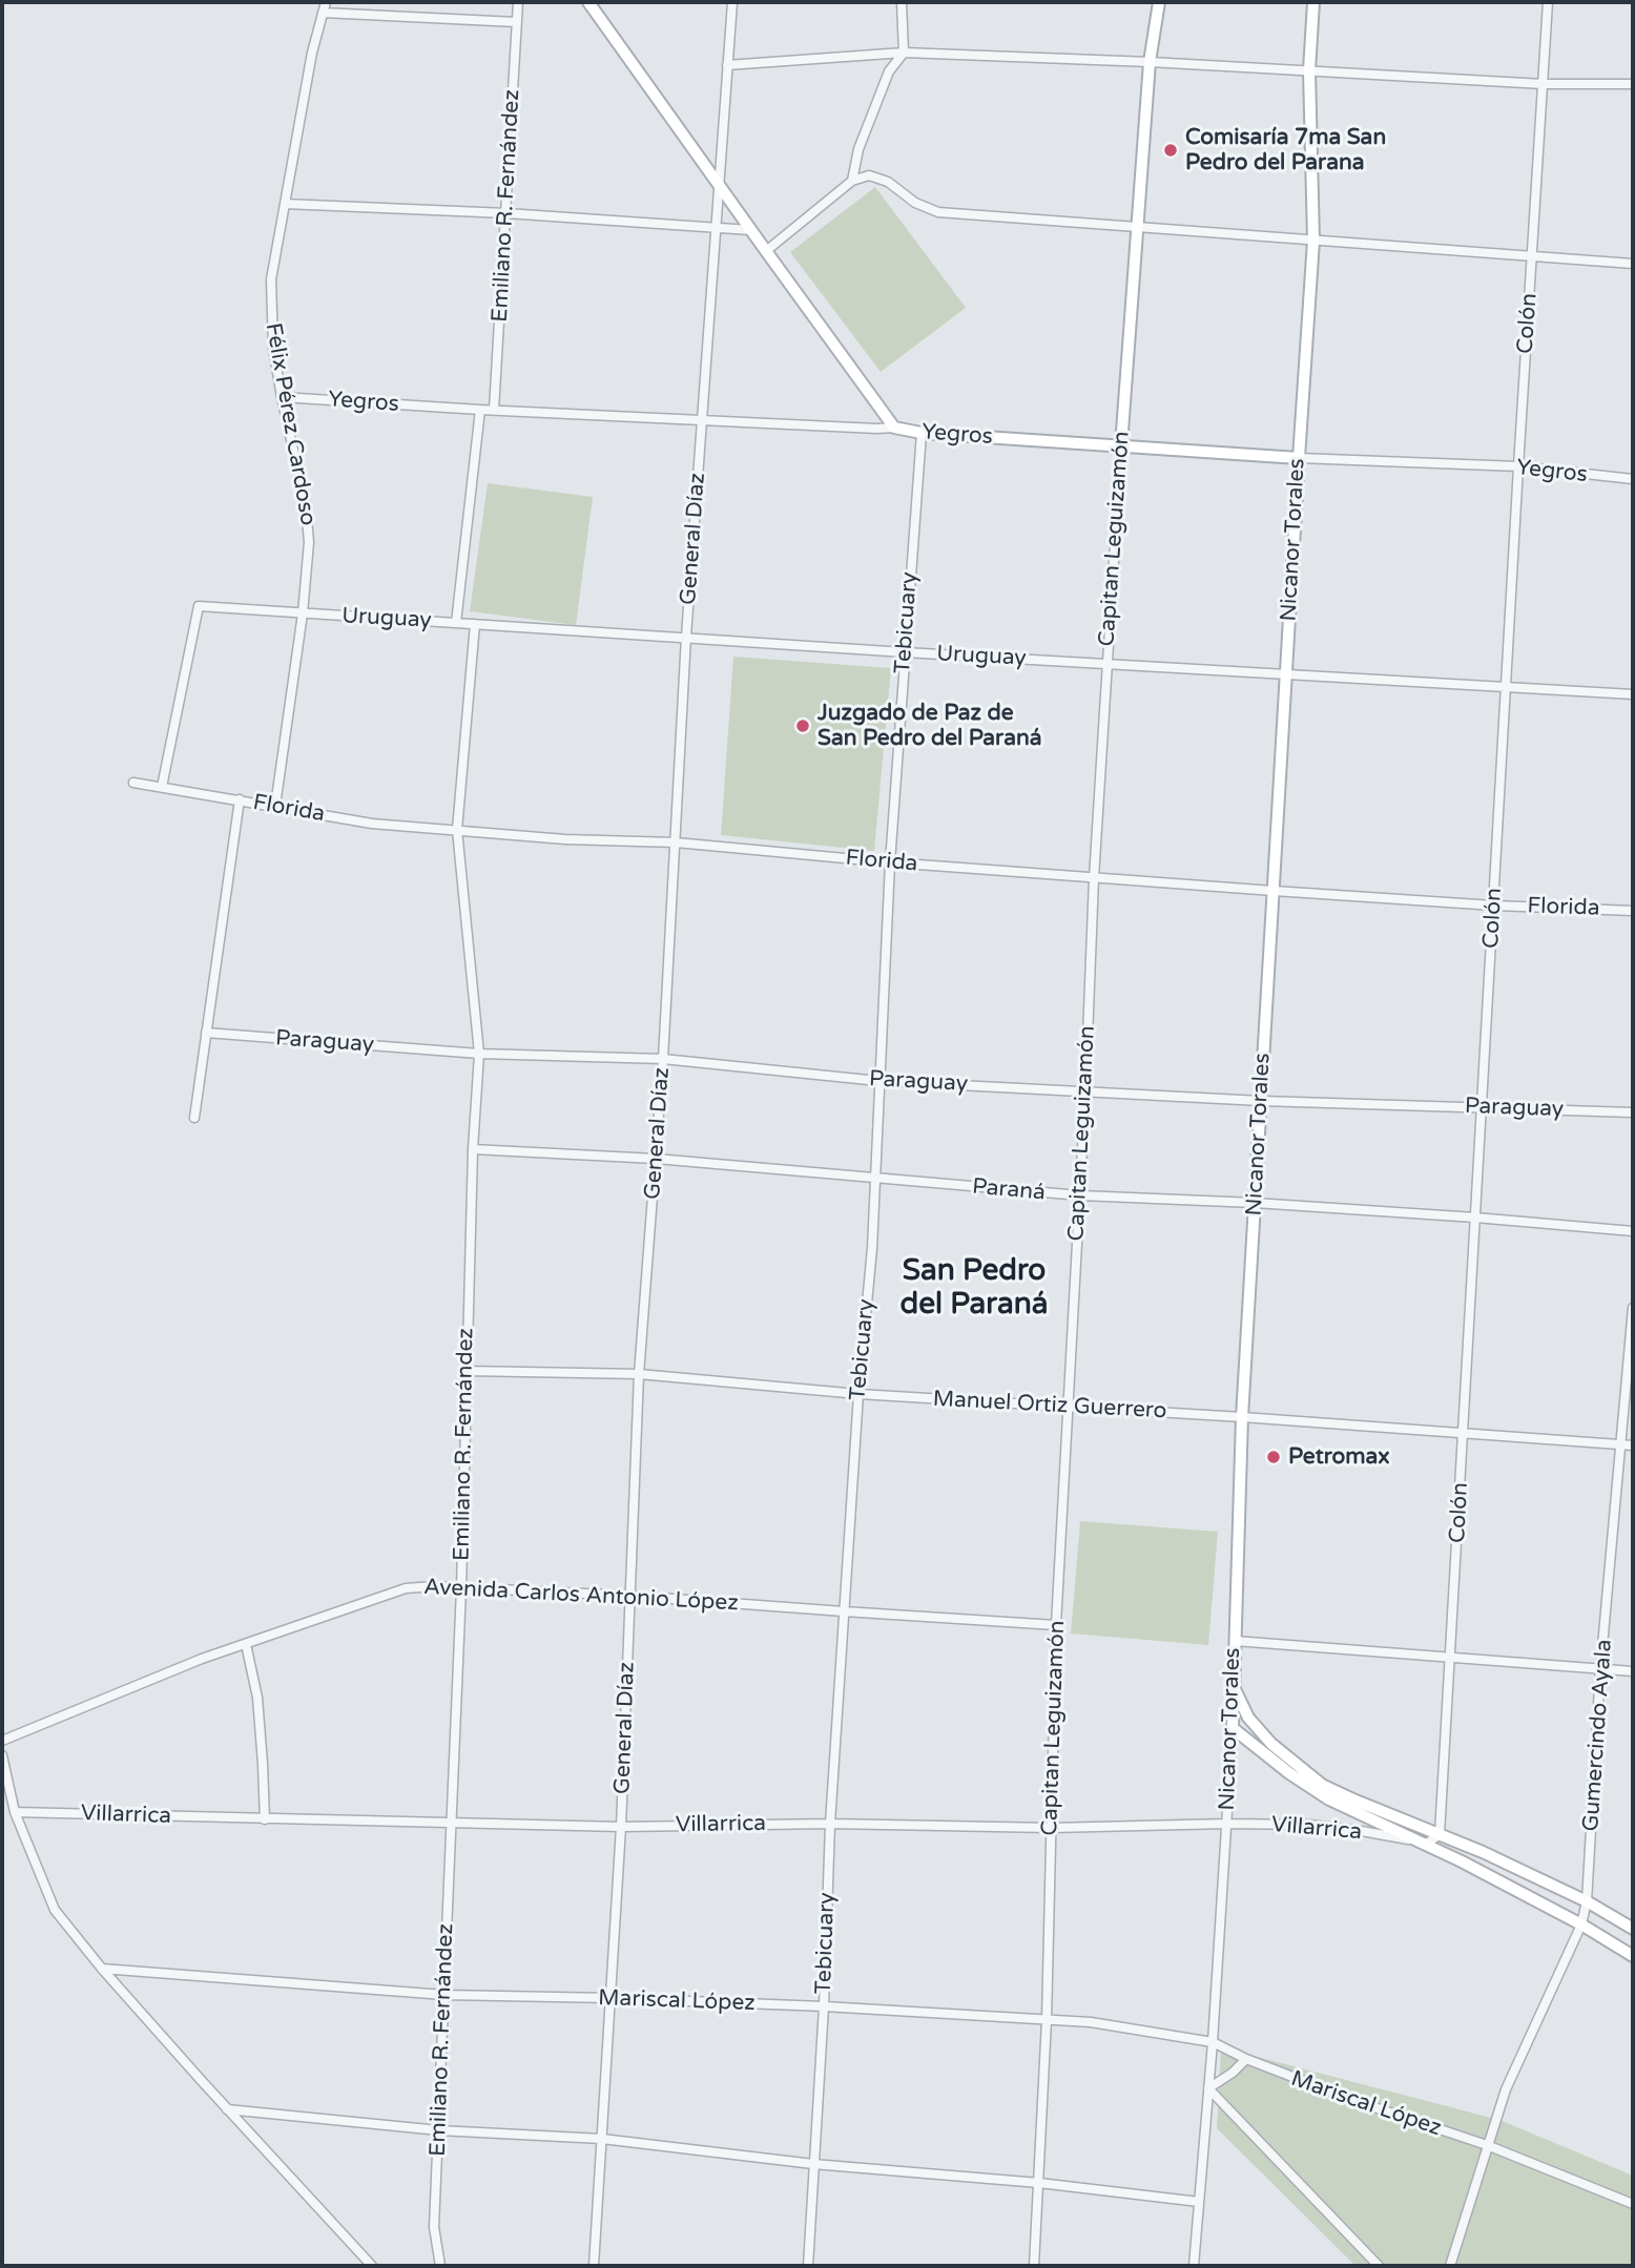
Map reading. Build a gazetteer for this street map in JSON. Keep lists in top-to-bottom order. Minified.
{"streets":{"street":["Emiliano R. Fernández","Colón","Yegros","Félix Pérez Cardoso","General Díaz","Capitan Leguizamón","Nicanor Torales","Uruguay","Tebicuary","Florida","Paraguay","Paraná","Manuel Ortiz Guerrero","Avenida Carlos Antonio López","Gumercindo Ayala","Villarrica","Mariscal López"]},"crossings":[["Emiliano R. Fernández","Yegros"],["Emiliano R. Fernández","Uruguay"],["Emiliano R. Fernández","Florida"],["Emiliano R. Fernández","Paraguay"],["Emiliano R. Fernández","Paraná"],["Emiliano R. Fernández","Manuel Ortiz Guerrero"],["Emiliano R. Fernández","Avenida Carlos Antonio López"],["Emiliano R. Fernández","Villarrica"],["Emiliano R. Fernández","Mariscal López"],["Colón","Yegros"],["Colón","Uruguay"],["Colón","Florida"],["Colón","Paraguay"],["Colón","Paraná"],["Colón","Manuel Ortiz Guerrero"],["Colón","Villarrica"],["Yegros","Félix Pérez Cardoso"],["Yegros","General Díaz"],["Yegros","Capitan Leguizamón"],["Yegros","Nicanor Torales"],["Yegros","Tebicuary"],["Félix Pérez Cardoso","Uruguay"],["Félix Pérez Cardoso","Florida"],["General Díaz","Uruguay"],["General Díaz","Florida"],["General Díaz","Paraguay"],["General Díaz","Paraná"],["General Díaz","Manuel Ortiz Guerrero"],["General Díaz","Avenida Carlos Antonio López"],["General Díaz","Villarrica"],["General Díaz","Mariscal López"],["Capitan Leguizamón","Uruguay"],["Capitan Leguizamón","Florida"],["Capitan Leguizamón","Paraguay"],["Capitan Leguizamón","Paraná"],["Capitan Leguizamón","Manuel Ortiz Guerrero"],["Capitan Leguizamón","Avenida Carlos Antonio López"],["Capitan Leguizamón","Villarrica"],["Capitan Leguizamón","Mariscal López"],["Nicanor Torales","Uruguay"],["Nicanor Torales","Florida"],["Nicanor Torales","Paraguay"],["Nicanor Torales","Paraná"],["Nicanor Torales","Manuel Ortiz Guerrero"],["Nicanor Torales","Villarrica"],["Nicanor Torales","Mariscal López"],["Uruguay","Tebicuary"],["Uruguay","Florida"],["Tebicuary","Florida"],["Tebicuary","Paraguay"],["Tebicuary","Paraná"],["Tebicuary","Manuel Ortiz Guerrero"],["Tebicuary","Avenida Carlos Antonio López"],["Tebicuary","Villarrica"],["Tebicuary","Mariscal López"],["Manuel Ortiz Guerrero","Gumercindo Ayala"],["Gumercindo Ayala","Villarrica"],["Gumercindo Ayala","Mariscal López"]],"districts":["San Pedro del Paraná"],"places":["Comisaría 7ma San Pedro del Parana","Juzgado de Paz de San Pedro del Paraná","Petromax"]}
